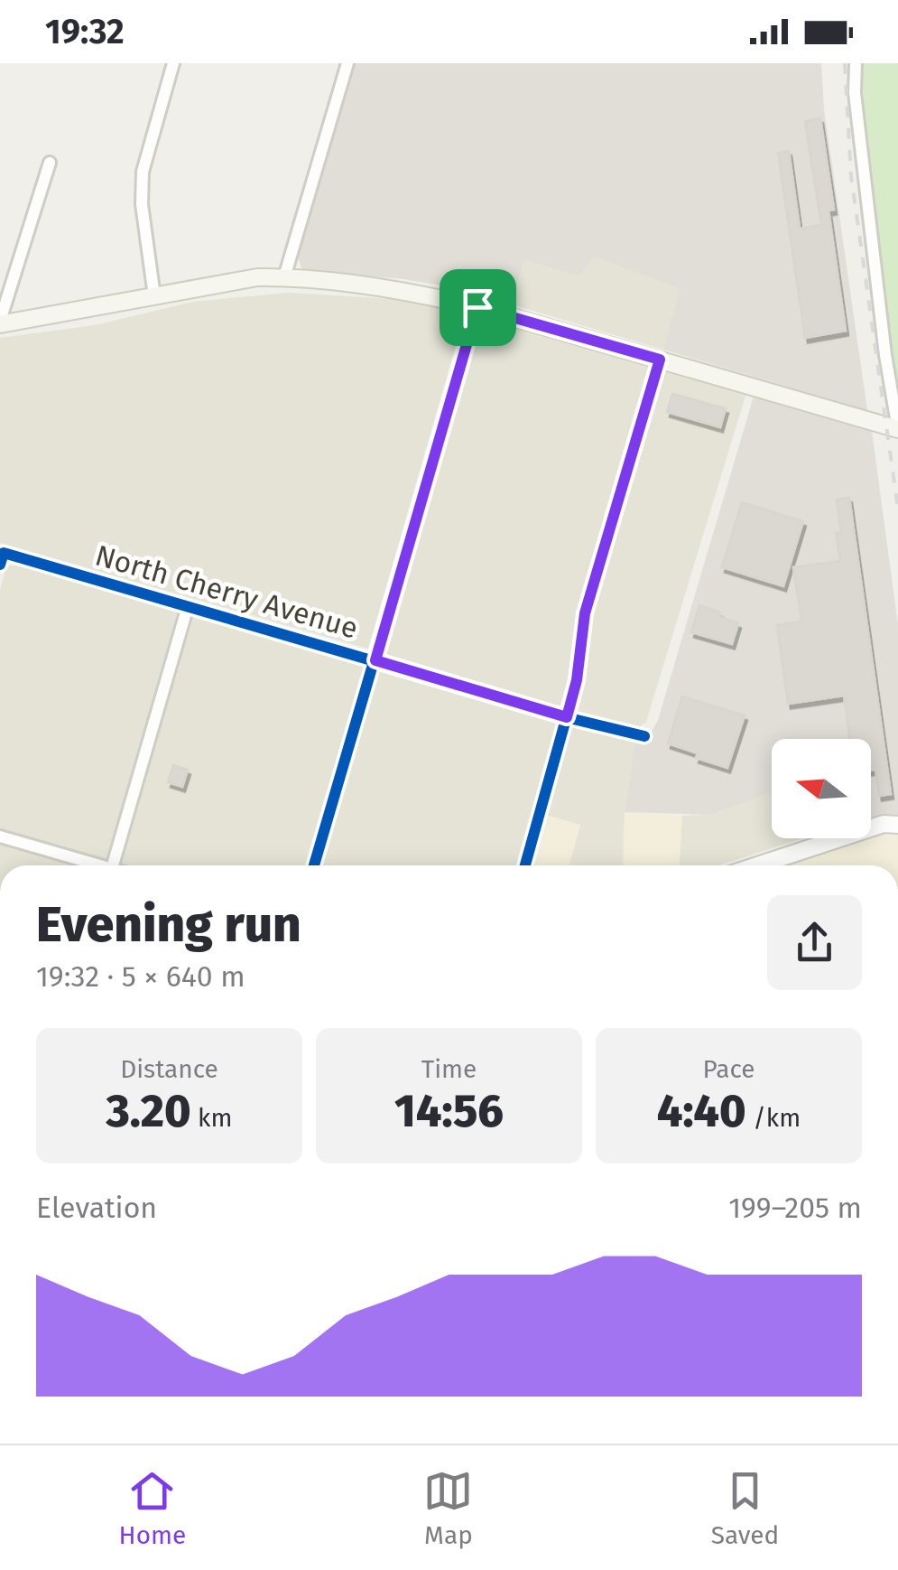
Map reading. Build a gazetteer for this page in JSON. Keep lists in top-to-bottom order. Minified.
{"streets":{"street":["North Cherry Avenue"]},"north":"left","page":{"status":"19:32","heading":["Evening run","19:32 · 5 × 640 m"],"stats":[["Distance","3.20 km"],["Time","14:56"],["Pace","4:40 /km"]],"chart":["Elevation","199–205 m"],"tabs":["Home","Map","Saved"]}}
